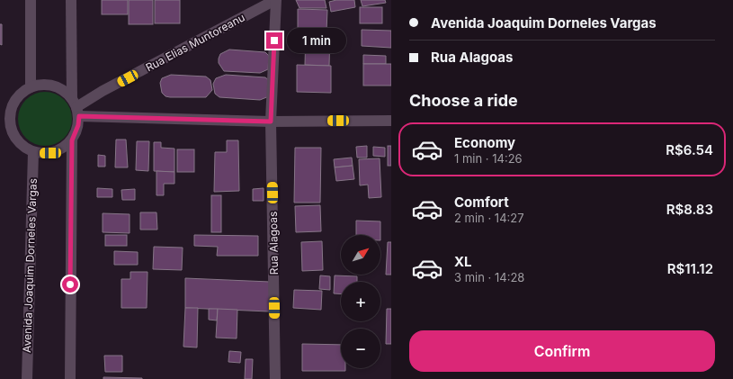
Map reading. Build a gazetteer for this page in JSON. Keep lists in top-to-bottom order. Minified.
{"streets":{"street":["Rua Elias Muntoreanu","Rua Alagoas","Avenida Joaquim Dorneles Vargas"]},"crossings":[["Rua Elias Muntoreanu","Rua Alagoas"],["Rua Elias Muntoreanu","Avenida Joaquim Dorneles Vargas"]],"north":"top right","page":{"banner":["Avenida Joaquim Dorneles Vargas","Rua Alagoas"],"bubble":"1 min","heading":"Choose a ride","list":[{"name":"Economy","note":"1 min · 14:26","value":"R$6.54"},{"name":"Comfort","note":"2 min · 14:27","value":"R$8.83"},{"name":"XL","note":"3 min · 14:28","value":"R$11.12"}],"map_buttons":["+","−"],"buttons":"Confirm"}}
